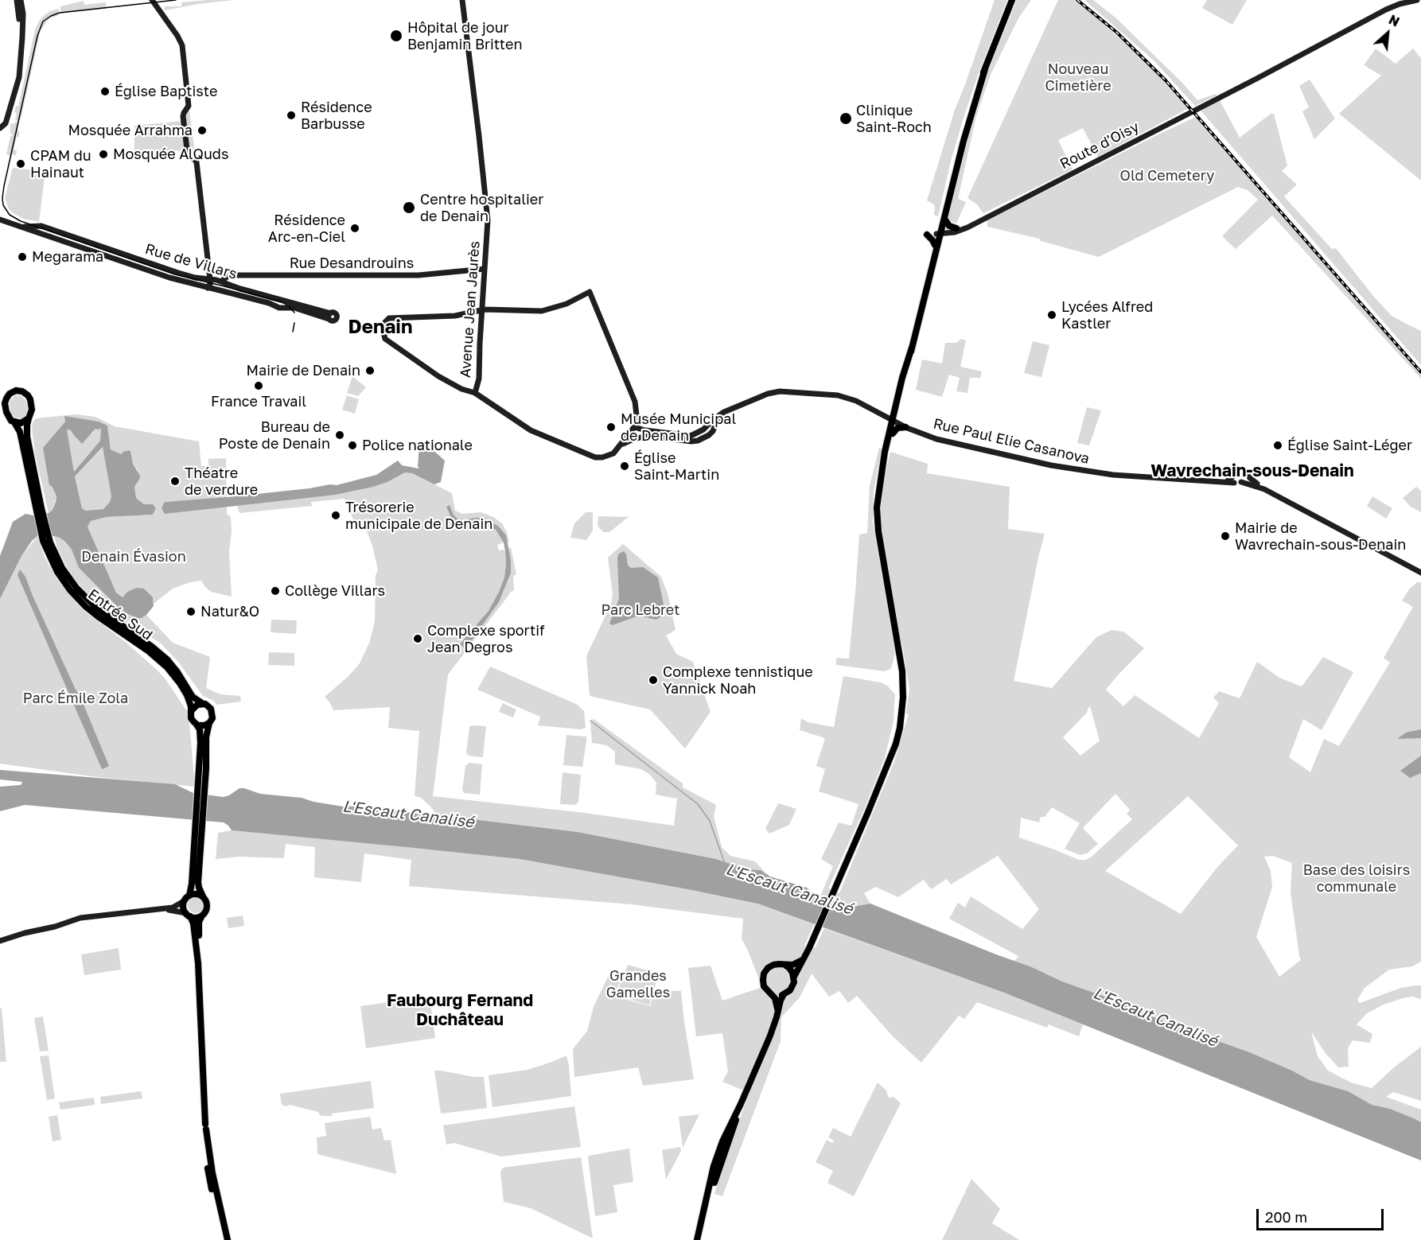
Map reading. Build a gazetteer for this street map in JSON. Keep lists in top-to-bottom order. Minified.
{"streets":{"main road":["Entrée Sud"],"street":["Route d'Oisy","Rue de Villars","Rue Desandrouins","Avenue Jean Jaurès","Rue Paul Elie Casanova"]},"crossings":[["Rue de Villars","Rue Desandrouins"],["Rue Desandrouins","Avenue Jean Jaurès"]],"districts":["Denain","Wavrechain-sous-Denain","Faubourg Fernand Duchâteau"],"water":["L'Escaut Canalisé"],"parks":["Nouveau Cimetière","Old Cemetery","Denain Évasion","Parc Lebret","Parc Émile Zola","Base des loisirs communale","Grandes Gamelles"],"places":["Hôpital de jour Benjamin Britten","Église Baptiste","Résidence Barbusse","Clinique Saint-Roch","Mosquée Arrahma","Mosquée AlQuds","CPAM du Hainaut","Centre hospitalier de Denain","Résidence Arc-en-Ciel","Megarama","Lycées Alfred Kastler","Mairie de Denain","France Travail","Musée Municipal de Denain","Bureau de Poste de Denain","Police nationale","Église Saint-Léger","Église Saint-Martin","Théatre de verdure","Trésorerie municipale de Denain","Mairie de Wavrechain-sous-Denain","Collège Villars","Natur&O","Complexe sportif Jean Degros","Complexe tennistique Yannick Noah"],"scale_bar":"200 m","north":"top right"}
